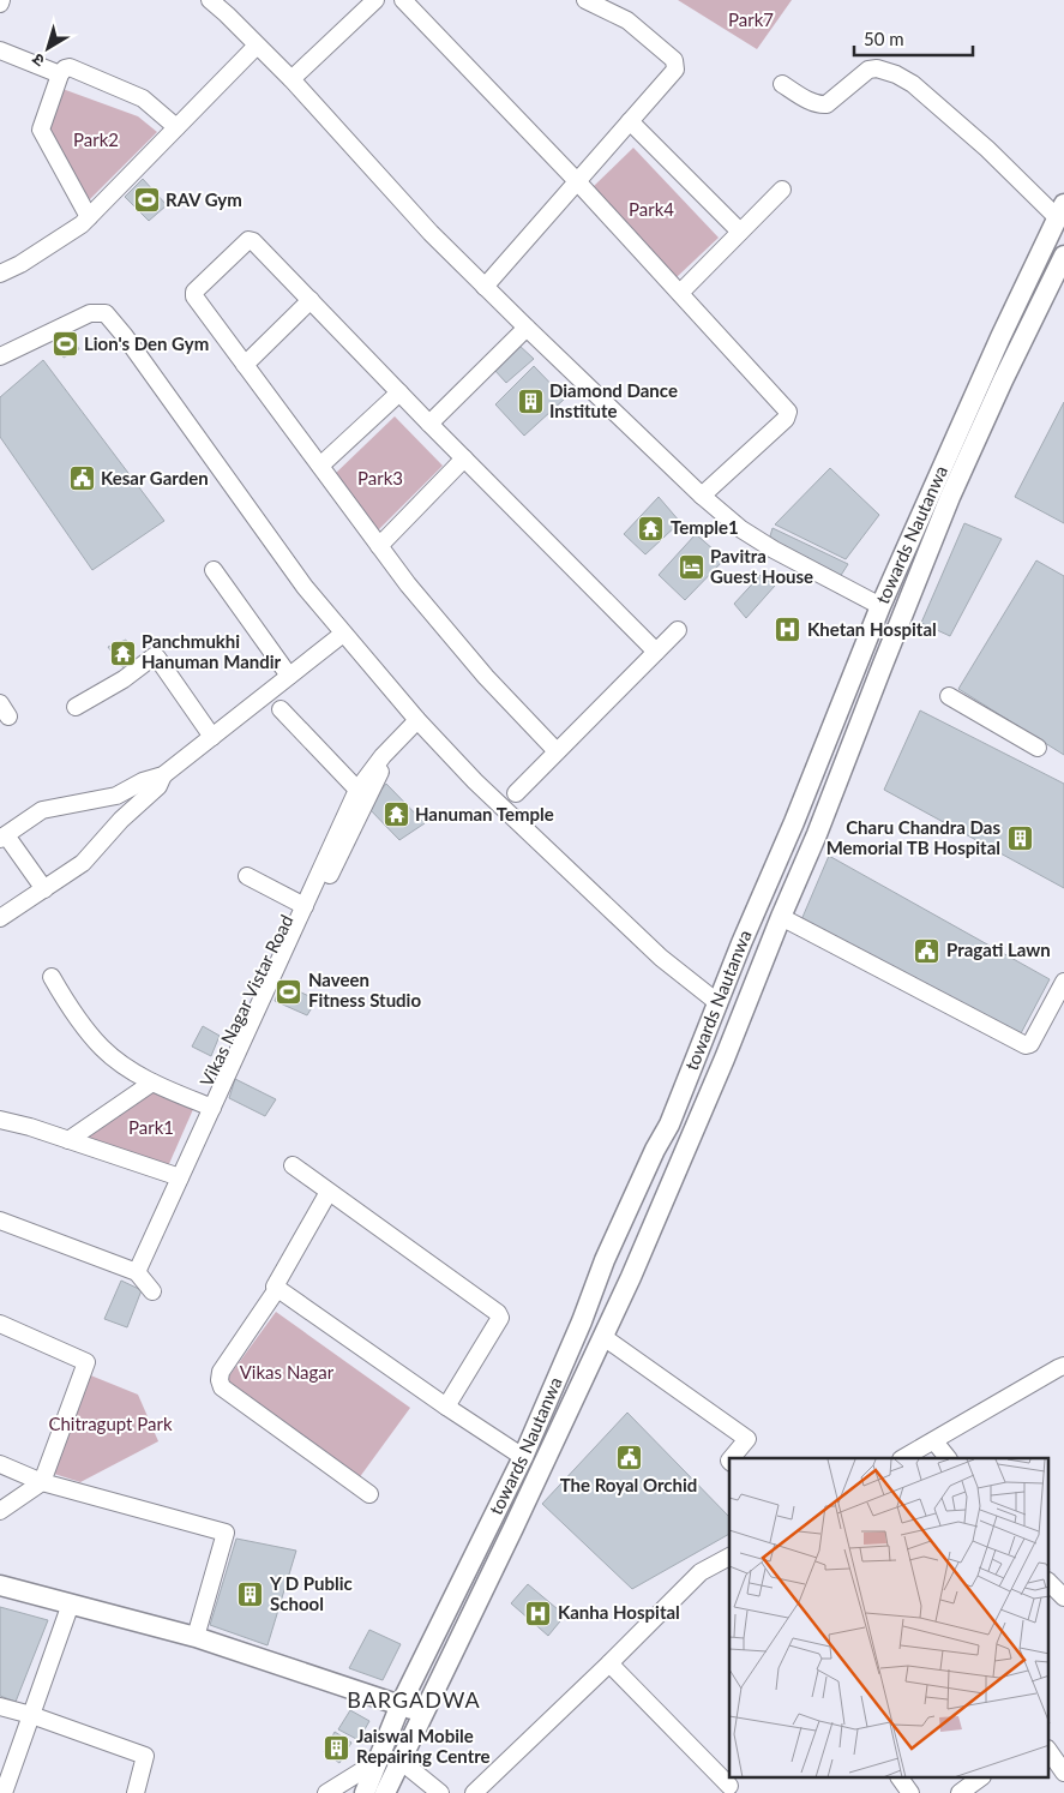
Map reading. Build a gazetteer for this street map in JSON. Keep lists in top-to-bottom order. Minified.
{"streets":{"main road":["towards Nautanwa"],"street":["Vikas Nagar Vistar Road"]},"districts":["BARGADWA"],"parks":["Park7","Park2","Park4","Park3","Park1","Vikas Nagar","Chitragupt Park"],"places":{"sports":["RAV Gym","Lion's Den Gym","Naveen Fitness Studio"],"building":["Diamond Dance Institute","Charu Chandra Das Memorial TB Hospital","Y D Public School","Jaiswal Mobile Repairing Centre"],"public building":["Kesar Garden","Pragati Lawn","The Royal Orchid"],"temple":["Temple1","Panchmukhi Hanuman Mandir","Hanuman Temple"],"hotel":["Pavitra Guest House"],"hospital":["Khetan Hospital","Kanha Hospital"]},"scale_bar":"50 m","north":"bottom left"}
